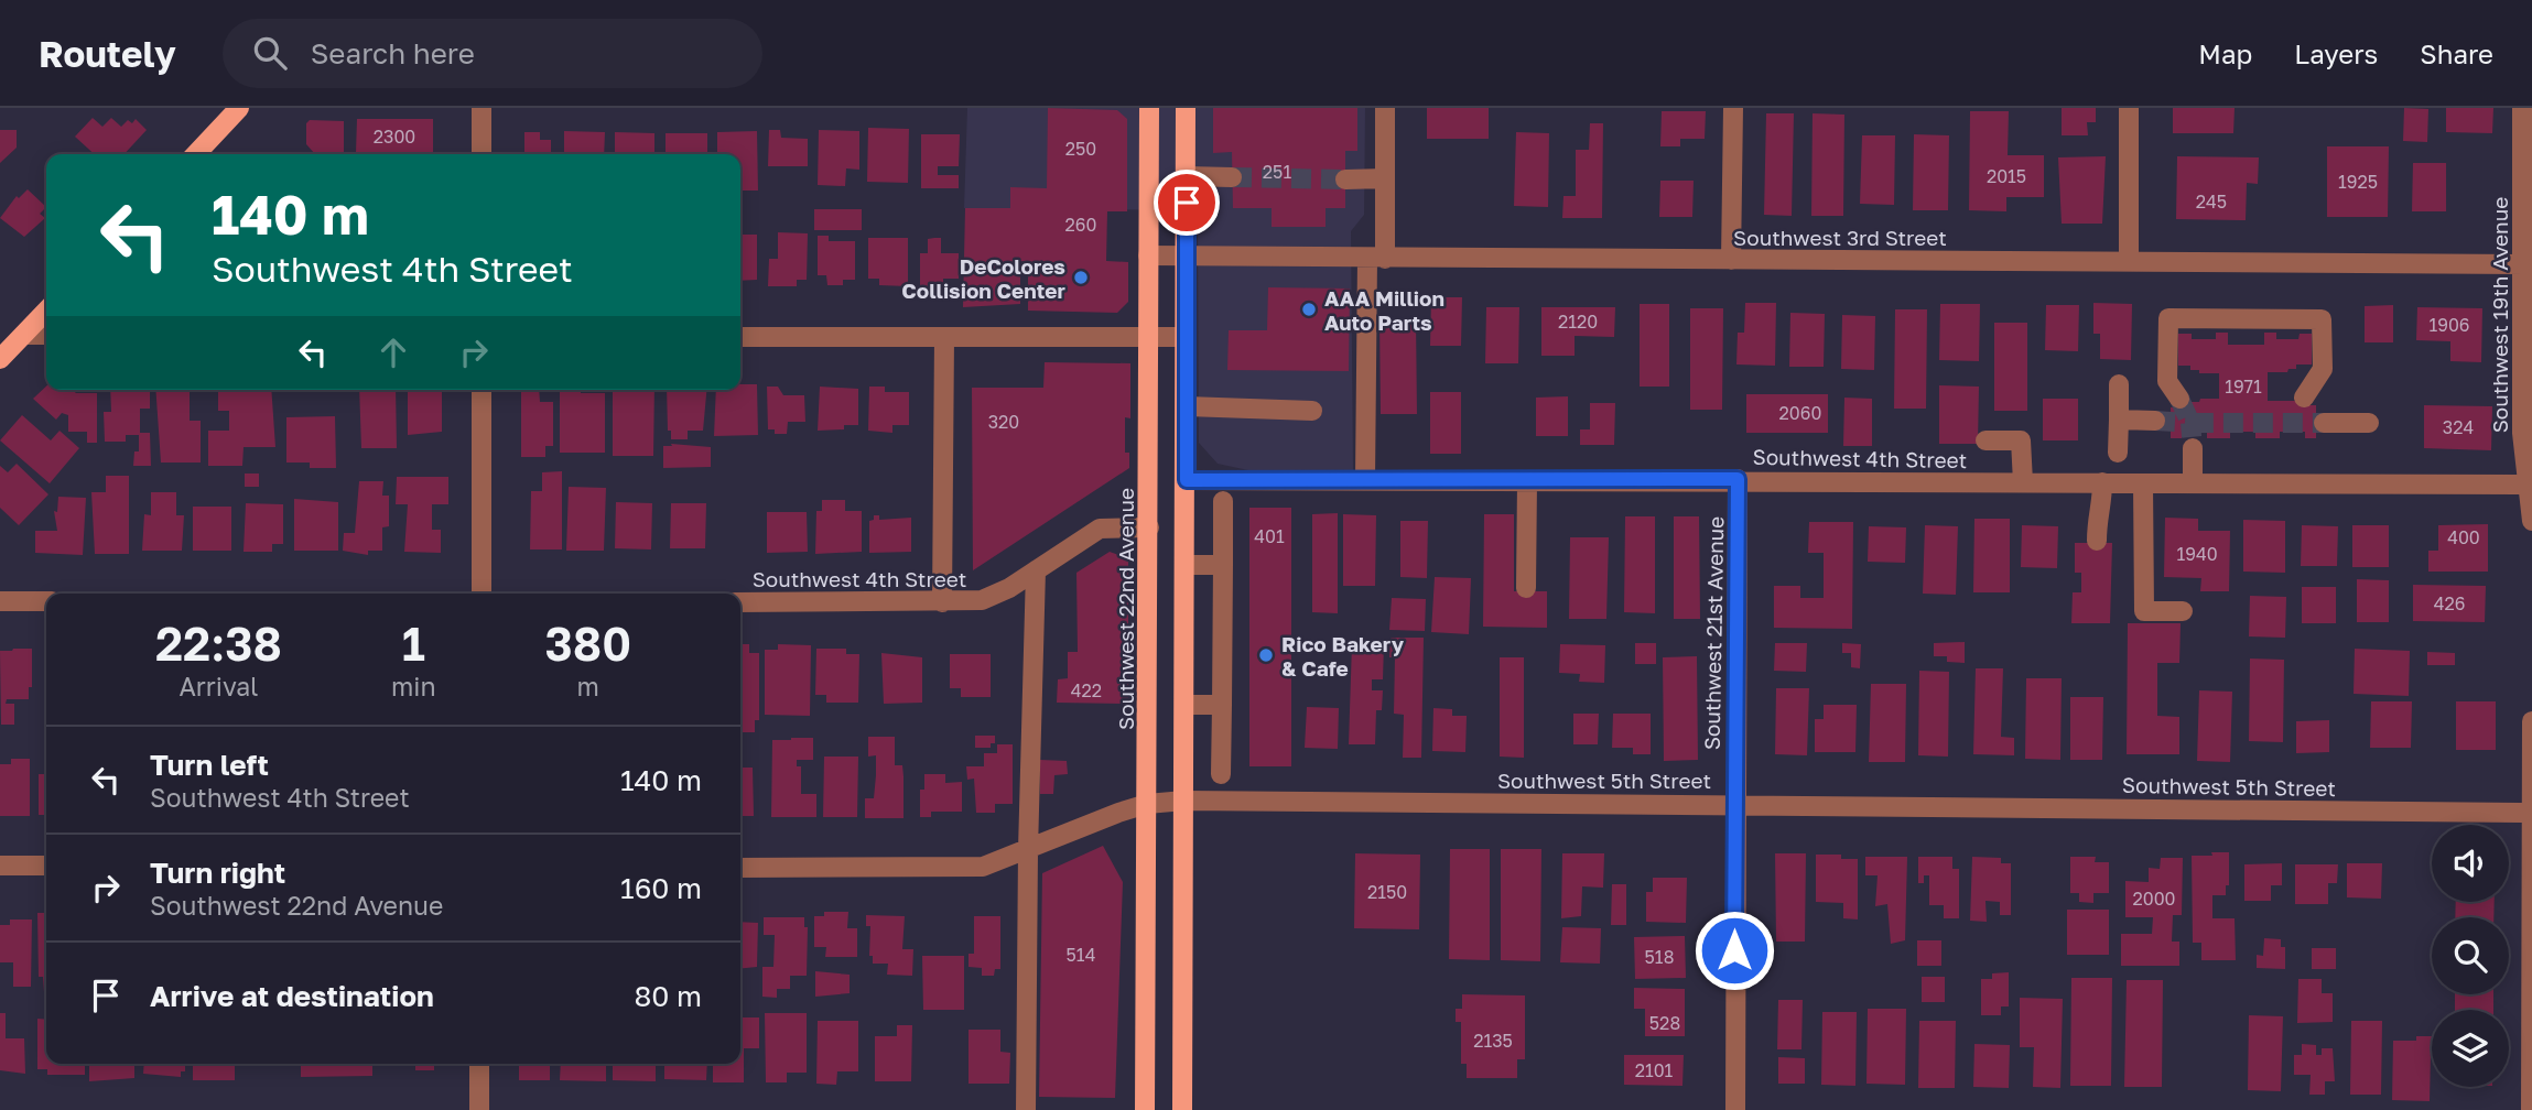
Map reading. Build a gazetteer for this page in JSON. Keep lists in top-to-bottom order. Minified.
{"streets":{"main road":["Southwest 22nd Avenue"],"street":["Southwest 3rd Street","Southwest 19th Avenue","Southwest 4th Street","Southwest 21st Avenue","Southwest 5th Street"]},"crossings":[["Southwest 3rd Street","Southwest 19th Avenue"],["Southwest 3rd Street","Southwest 22nd Avenue"],["Southwest 19th Avenue","Southwest 4th Street"],["Southwest 4th Street","Southwest 22nd Avenue"],["Southwest 4th Street","Southwest 21st Avenue"],["Southwest 22nd Avenue","Southwest 5th Street"],["Southwest 21st Avenue","Southwest 5th Street"]],"places":["DeColores Collision Center","AAA Million Auto Parts","Rico Bakery & Cafe"],"house_numbers":["2300","250","251","2015","1925","245","260","2120","1906","1971","2060","320","324","401","400","1940","426","422","2150","2000","514","518","528","2135","2101"],"page":{"header":"Routely","search":"Search here","nav":["Map","Layers","Share"],"turn":["140 m","Southwest 4th Street"],"eta":["22:38","Arrival","1","min","380","m"],"list":[{"name":"Turn left","note":"Southwest 4th Street","value":"140 m"},{"name":"Turn right","note":"Southwest 22nd Avenue","value":"160 m"},{"name":"Arrive at destination","value":"80 m"}]}}
